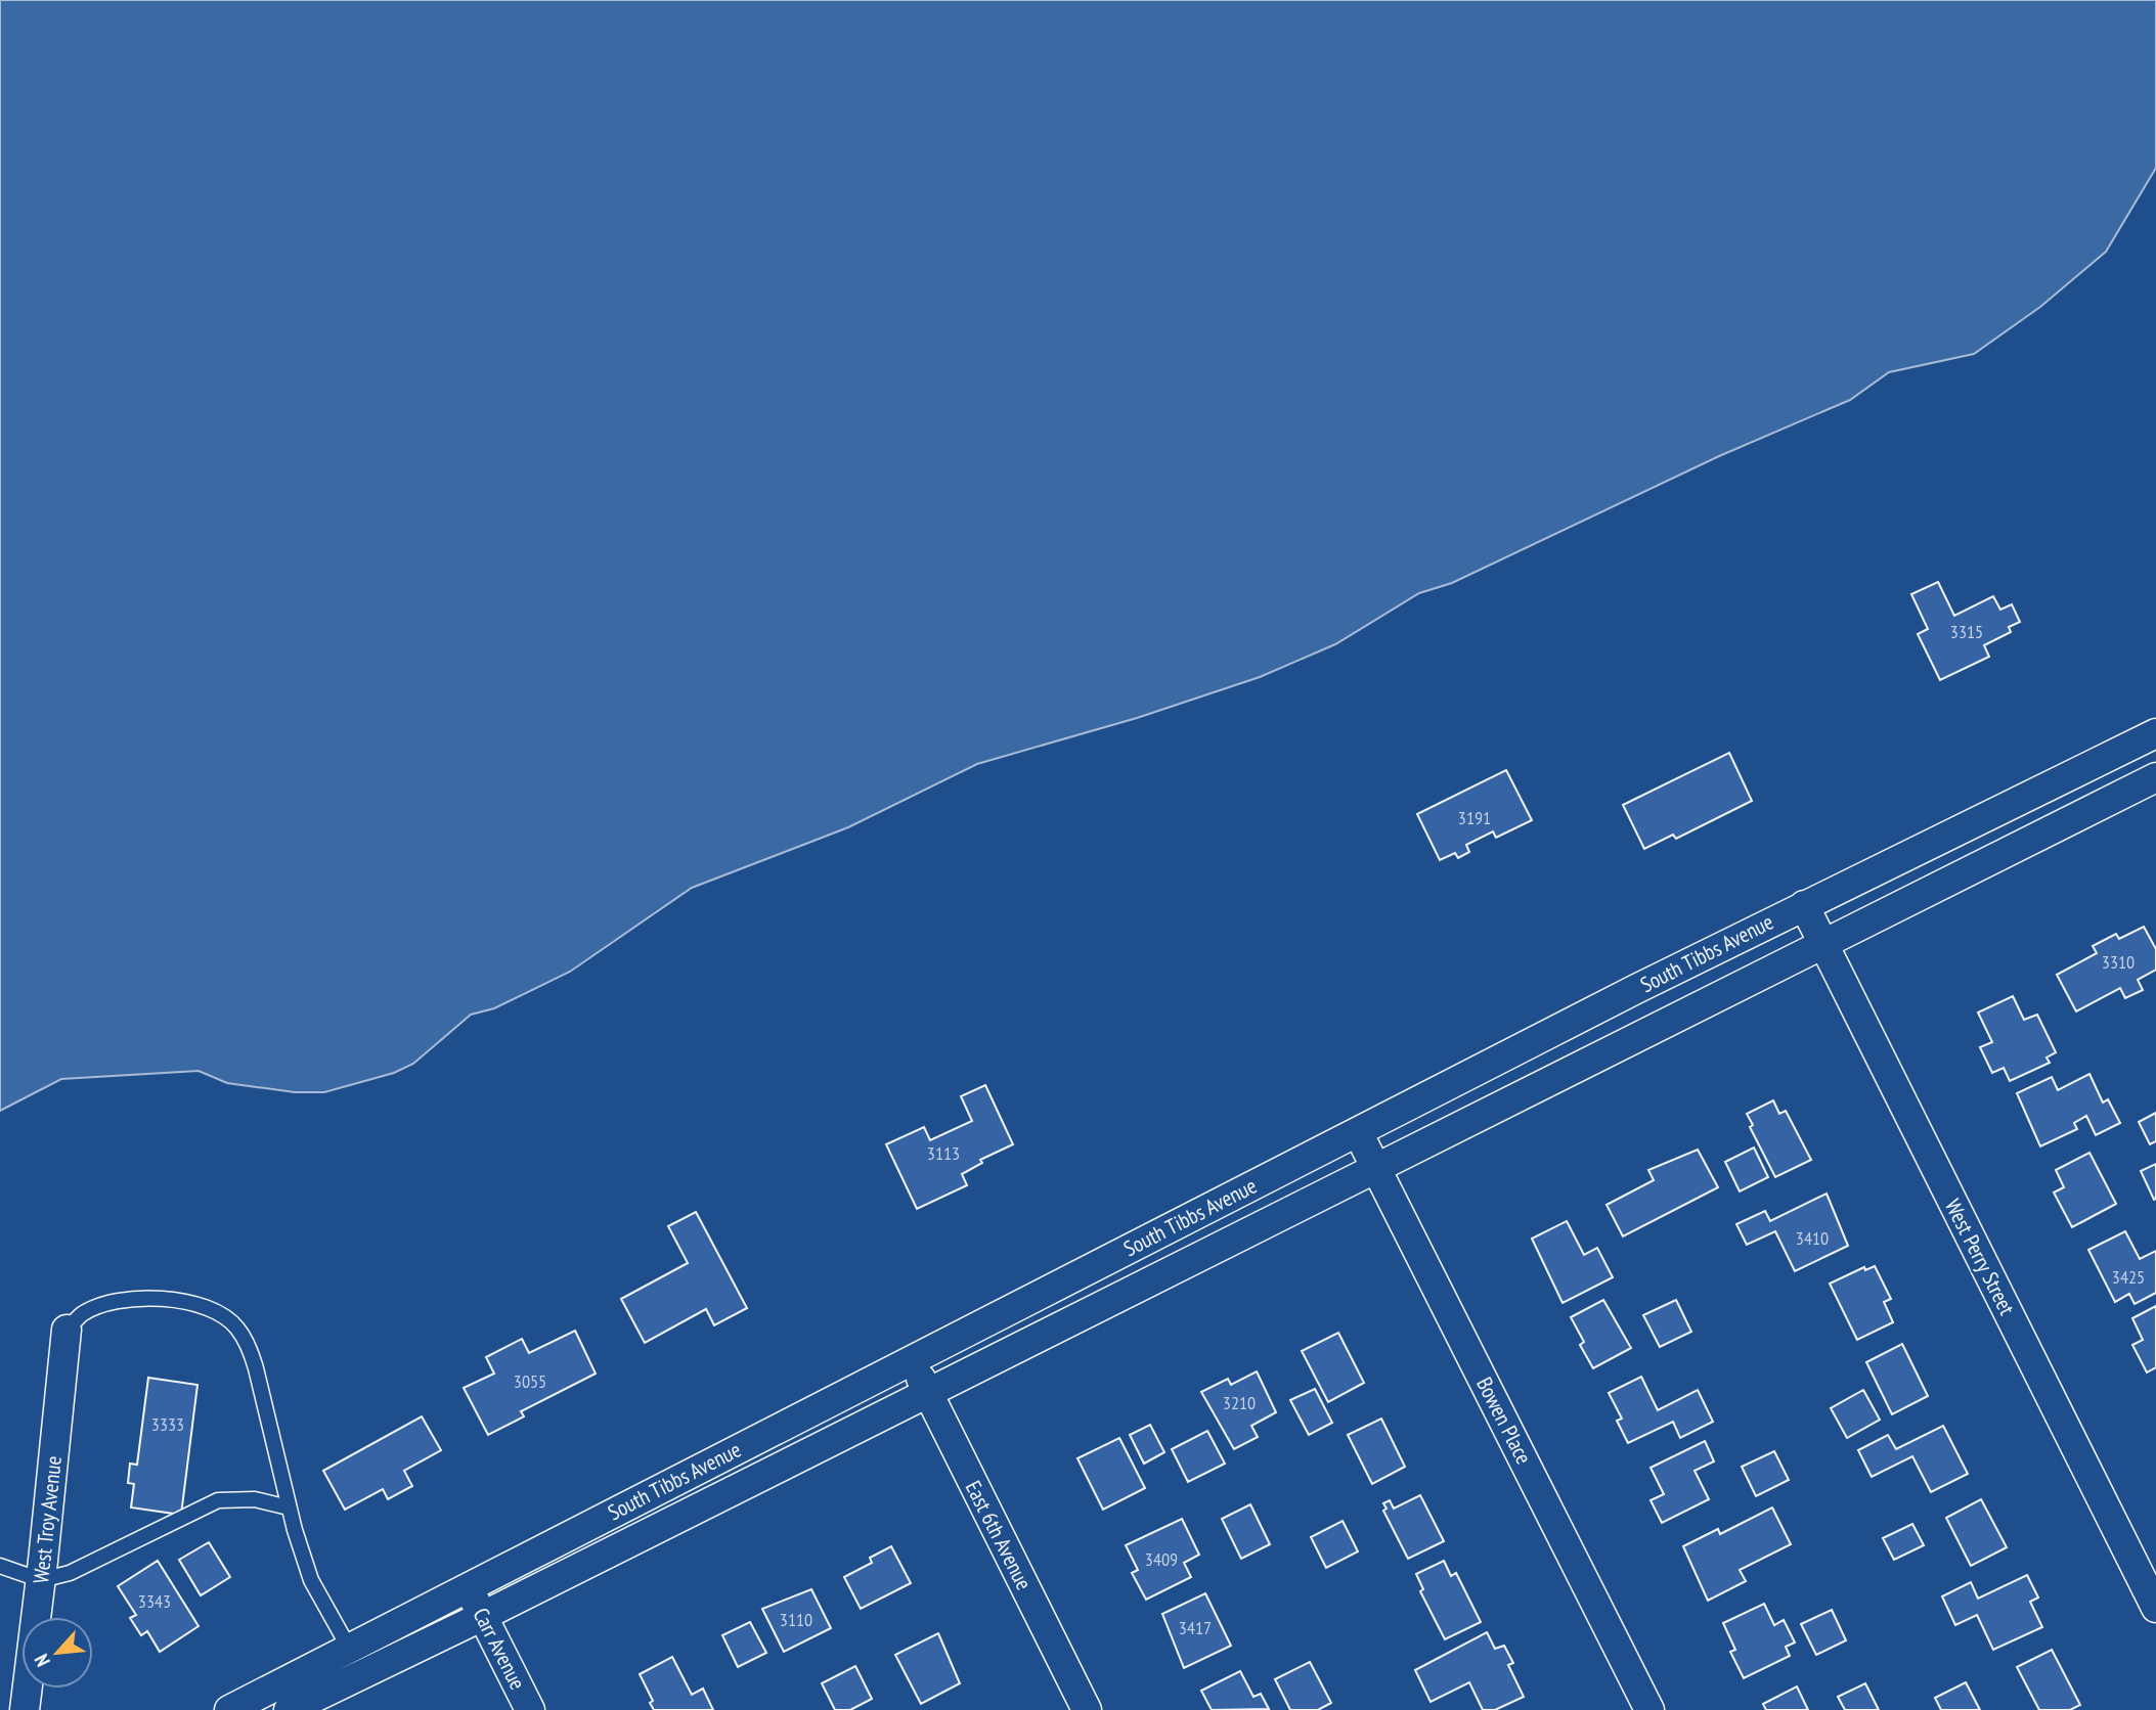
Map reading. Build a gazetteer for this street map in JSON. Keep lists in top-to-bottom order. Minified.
{"streets":{"street":["South Tibbs Avenue","West Perry Street","Bowen Place","West Troy Avenue","East 6th Avenue","Carr Avenue"]},"crossings":[["South Tibbs Avenue","West Perry Street"],["South Tibbs Avenue","Bowen Place"],["South Tibbs Avenue","East 6th Avenue"],["South Tibbs Avenue","Carr Avenue"]],"house_numbers":["3315","3191","3310","3113","3410","3425","3055","3210","3333","3409","3343","3110","3417"],"north":"bottom left"}
